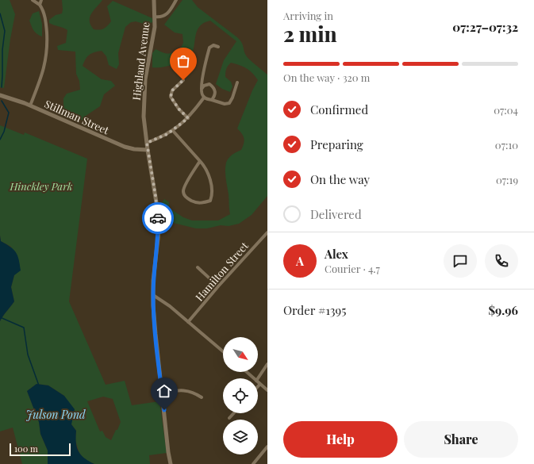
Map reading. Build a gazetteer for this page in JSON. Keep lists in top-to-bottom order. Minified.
{"streets":{"street":["Highland Avenue","Stillman Street","Hamilton Street"]},"crossings":[["Highland Avenue","Stillman Street"]],"water":["Julson Pond"],"parks":["Hinckley Park"],"scale_bar":"100 m","north":"bottom right","page":{"heading":["2 min","Arriving in","07:27–07:32"],"panel":["Alex","Courier · 4.7","Order #1395","$9.96"],"bar":"On the way · 320 m","list":[["Confirmed","07:04"],["Preparing","07:10"],["On the way","07:19"],"Delivered"],"round":"A","buttons":["Help","Share"],"scale":"100 m"}}
